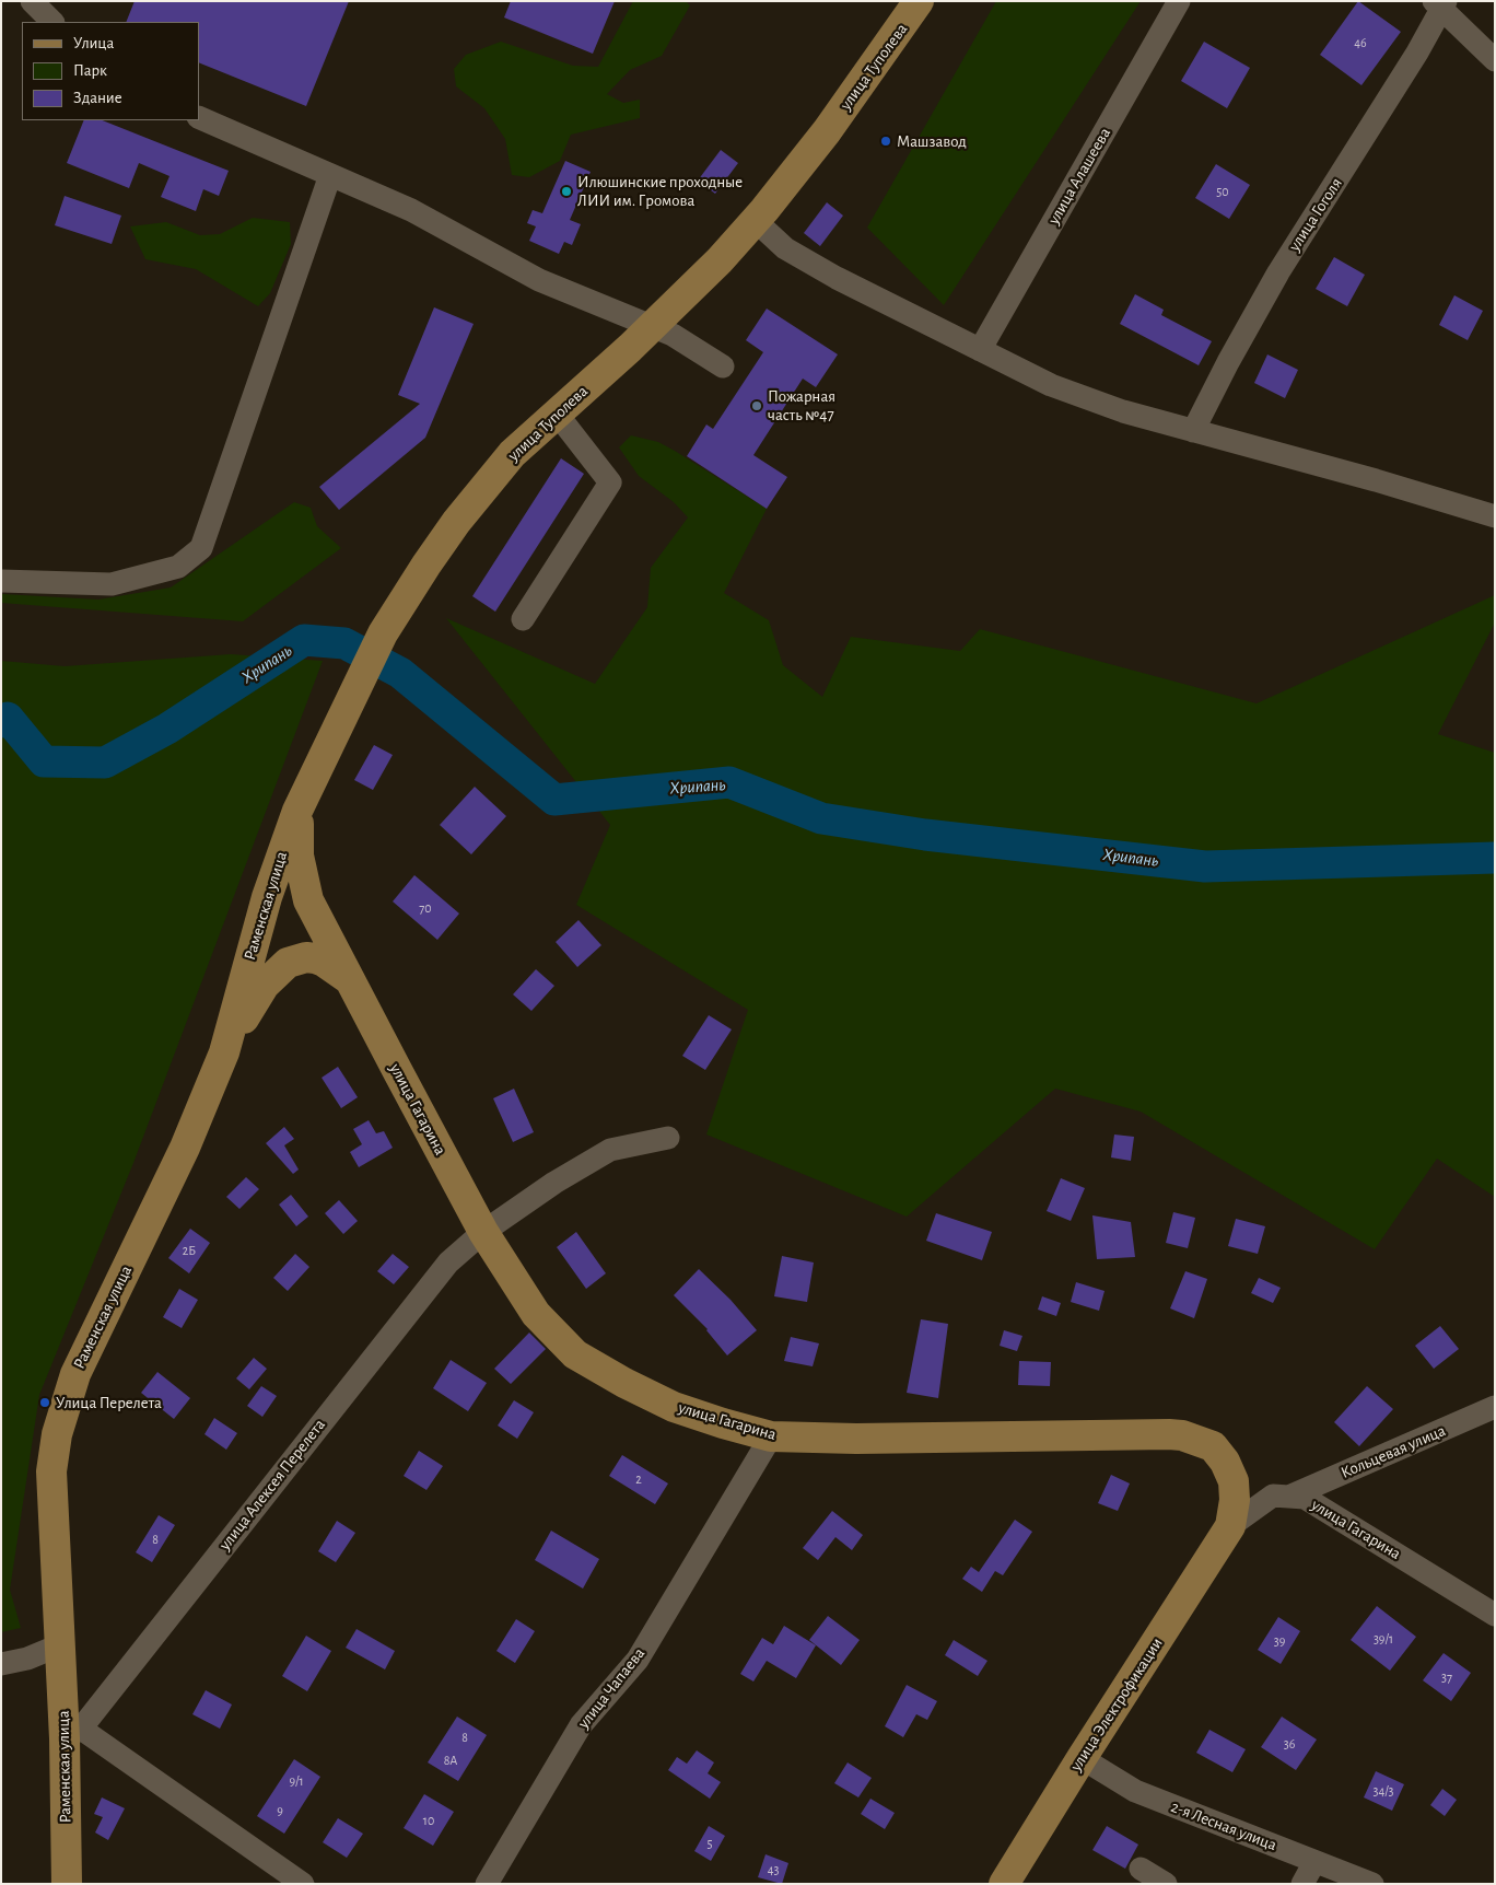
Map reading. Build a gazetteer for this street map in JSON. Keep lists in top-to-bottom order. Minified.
{"streets":{"main road":["улица Туполева","Раменская улица","улица Гагарина","улица Электрофикации"],"street":["улица Алашеева","улица Гоголя","Кольцевая улица","улица Алексея Перелета","улица Чапаева","2-я Лесная улица"]},"crossings":[["улица Туполева","Раменская улица"],["Раменская улица","улица Гагарина"],["Раменская улица","улица Алексея Перелета"],["улица Гагарина","Кольцевая улица"],["улица Гагарина","улица Алексея Перелета"],["улица Гагарина","улица Чапаева"],["улица Гагарина","улица Электрофикации"],["улица Электрофикации","2-я Лесная улица"]],"water":["Хрипань"],"places":["Машзавод","Илюшинские проходные ЛИИ им. Громова","Пожарная часть №47","Улица Перелета"],"house_numbers":["46","50","70","2Б","2","8","39/1","39","37","8","36","8А","9/1","34/3","9","10","5","43"],"legend":["Улица","Парк","Здание"]}
